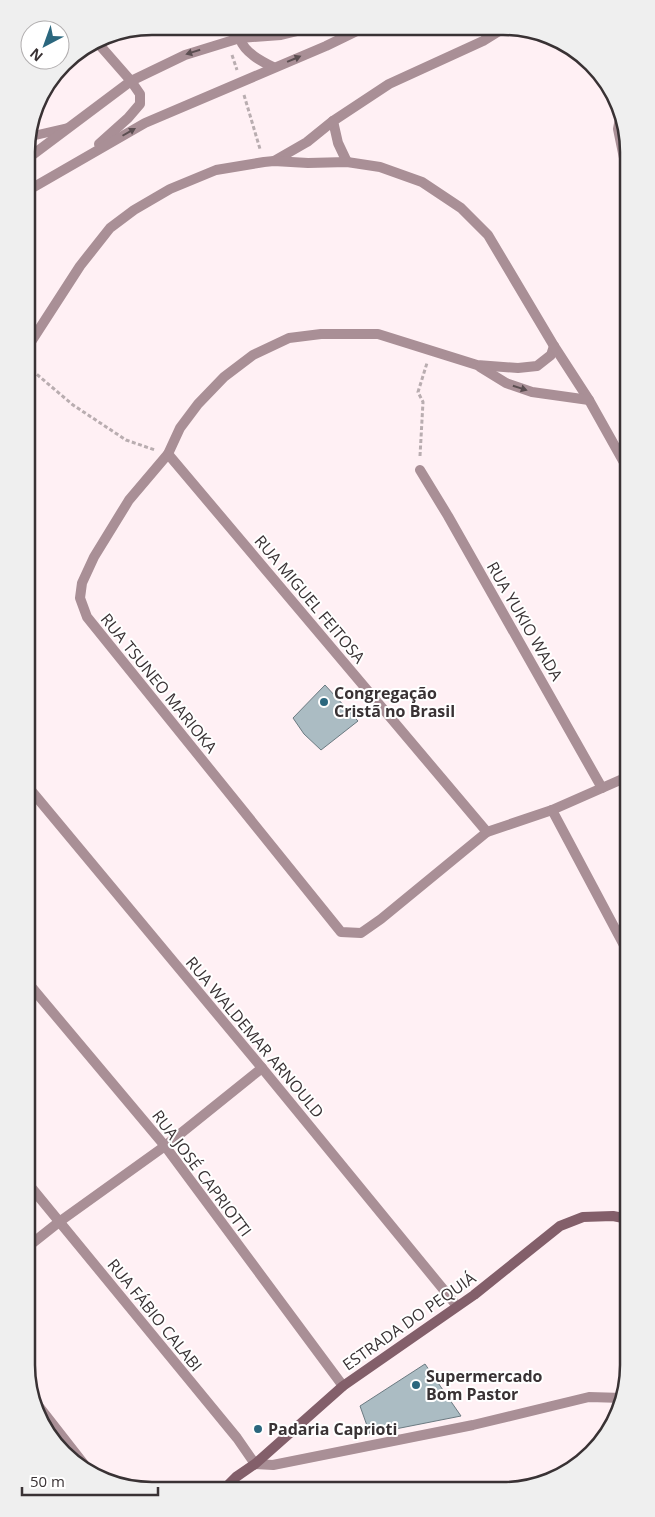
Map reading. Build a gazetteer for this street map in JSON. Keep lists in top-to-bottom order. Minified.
{"streets":{"main road":["ESTRADA DO PEQUIÁ"],"street":["RUA MIGUEL FEITOSA","RUA YUKIO WADA","RUA TSUNEO MARIOKA","RUA WALDEMAR ARNOULD","RUA JOSÉ CAPRIOTTI","RUA FÁBIO CALABI"]},"crossings":[["RUA MIGUEL FEITOSA","RUA TSUNEO MARIOKA"],["RUA WALDEMAR ARNOULD","ESTRADA DO PEQUIÁ"],["RUA JOSÉ CAPRIOTTI","ESTRADA DO PEQUIÁ"],["RUA FÁBIO CALABI","ESTRADA DO PEQUIÁ"]],"places":["Congregação Cristã no Brasil","Supermercado Bom Pastor","Padaria Caprioti"],"scale_bar":"50 m","north":"bottom left"}
